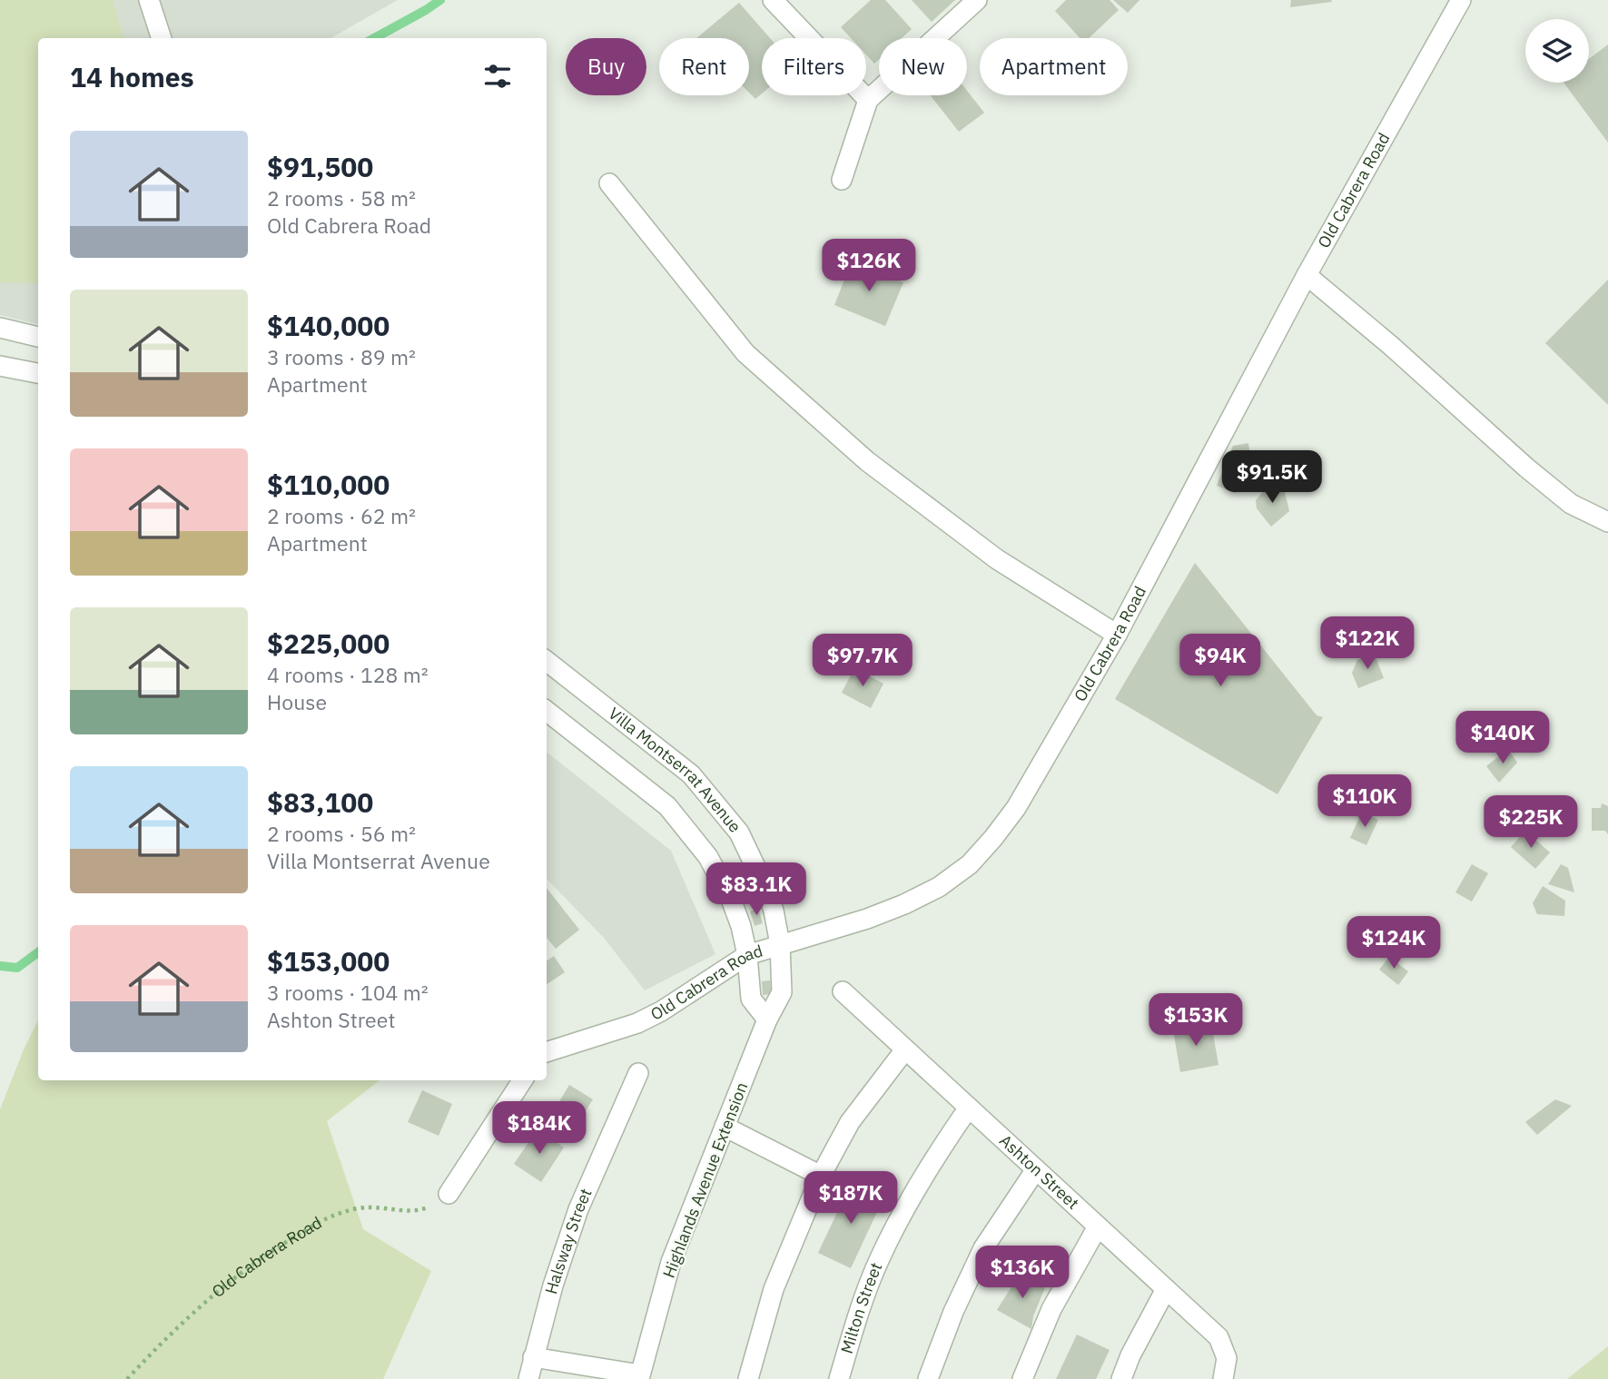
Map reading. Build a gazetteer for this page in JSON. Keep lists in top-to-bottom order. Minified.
{"streets":{"street":["Old Cabrera Road","Villa Montserrat Avenue","Ashton Street","Highlands Avenue Extension","Halsway Street","Milton Street"]},"crossings":[["Old Cabrera Road","Villa Montserrat Avenue"],["Old Cabrera Road","Highlands Avenue Extension"],["Villa Montserrat Avenue","Highlands Avenue Extension"],["Ashton Street","Milton Street"]],"page":{"chip":["Buy","Rent","Filters","New","Apartment"],"heading":"14 homes","list":[{"name":"$91,500","note":"2 rooms · 58 m² · Old Cabrera Road"},{"name":"$140,000","note":"3 rooms · 89 m² · Apartment"},{"name":"$110,000","note":"2 rooms · 62 m² · Apartment"},{"name":"$225,000","note":"4 rooms · 128 m² · House"},{"name":"$83,100","note":"2 rooms · 56 m² · Villa Montserrat Avenue"},{"name":"$153,000","note":"3 rooms · 104 m² · Ashton Street"}],"price":["$126K","$91.5K","$122K","$97.7K","$94K","$140K","$110K","$225K","$83.1K","$124K","$153K","$184K","$187K","$136K"]}}
